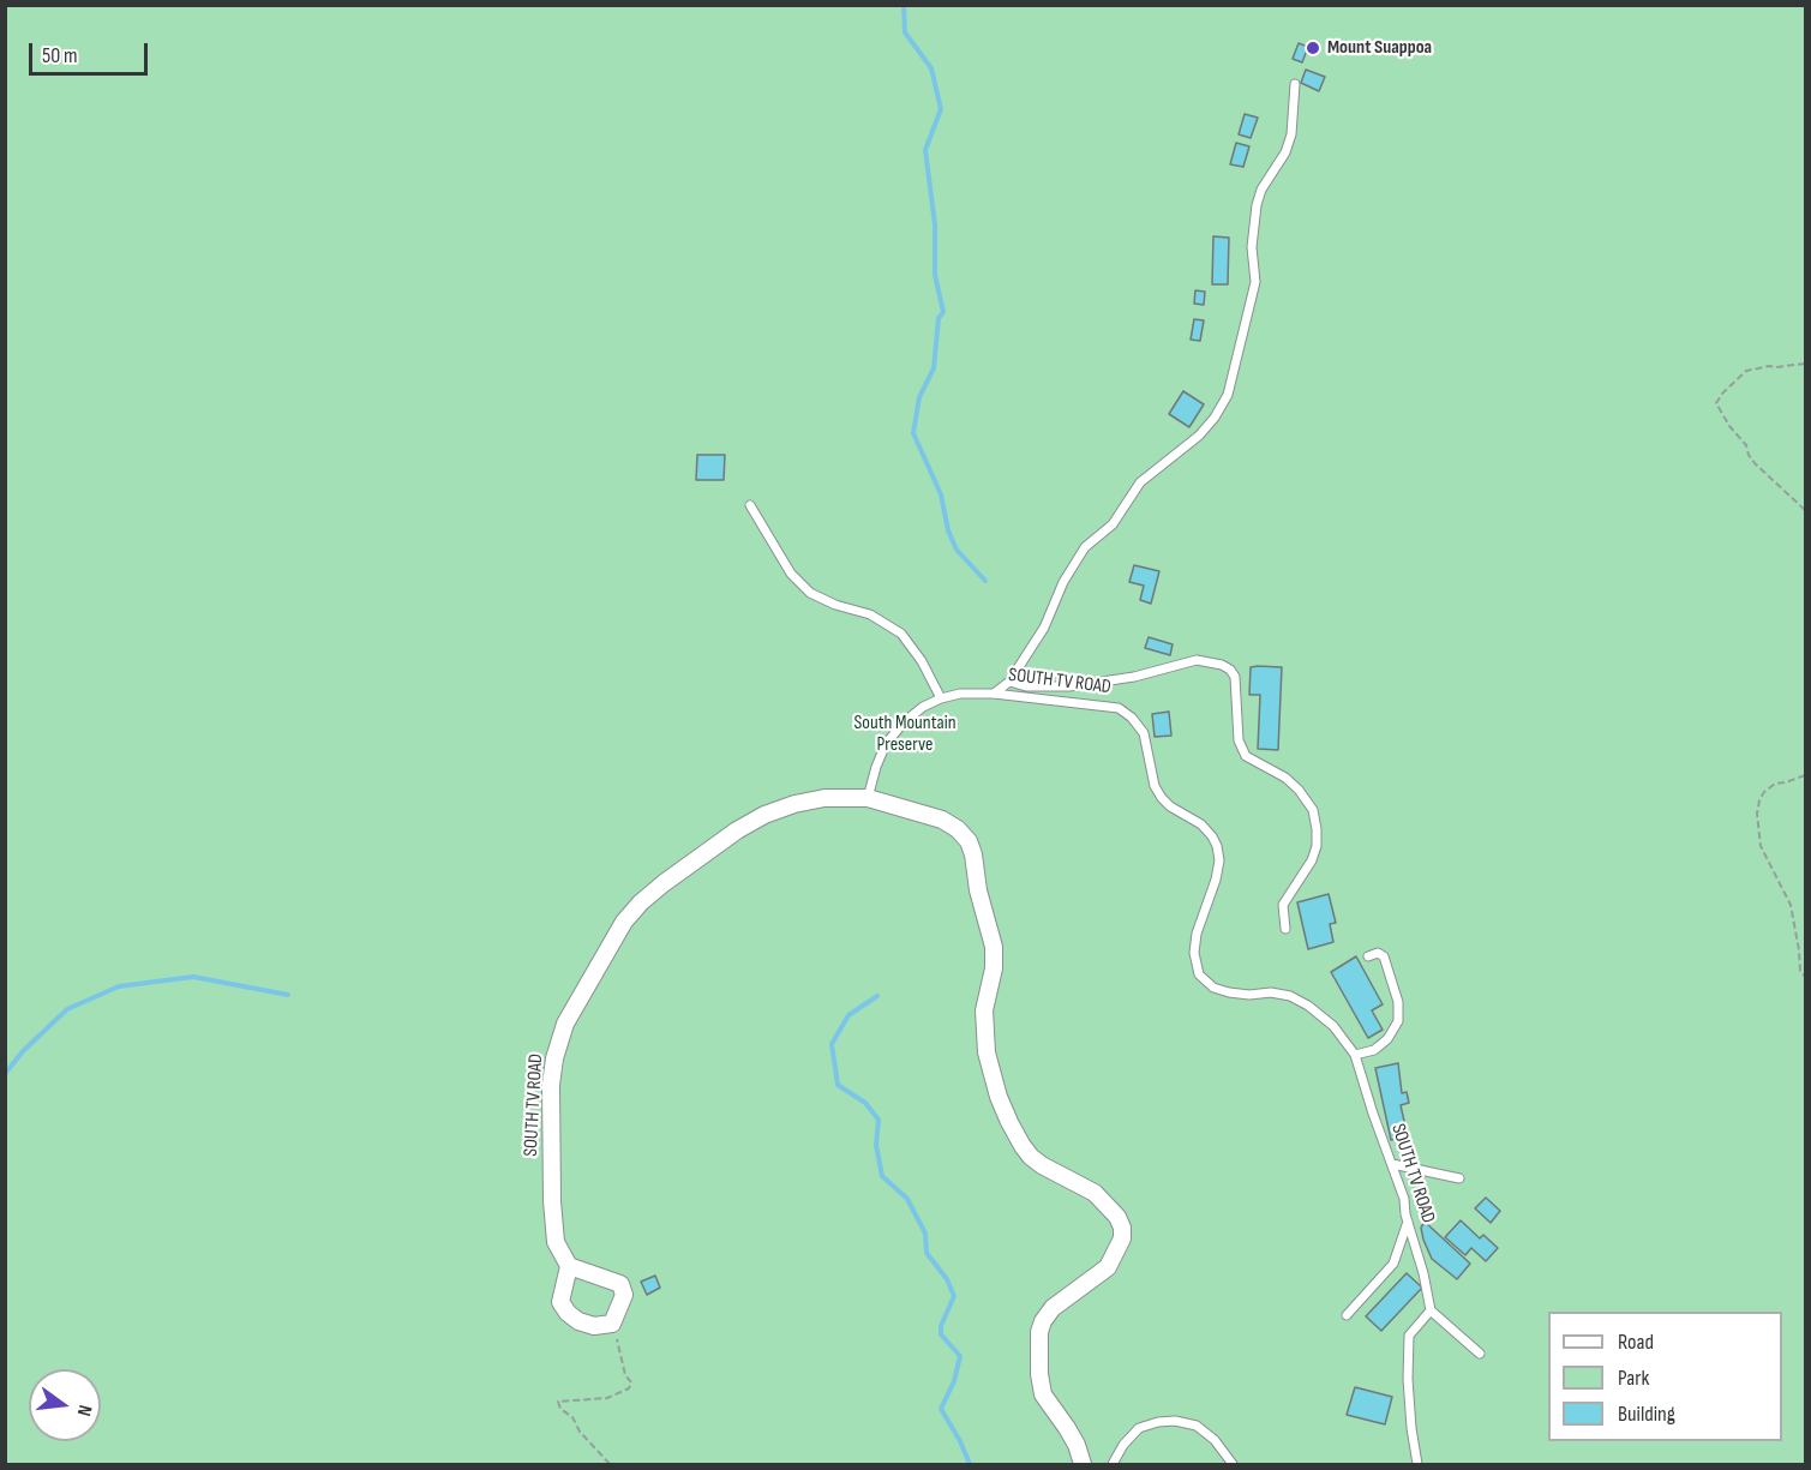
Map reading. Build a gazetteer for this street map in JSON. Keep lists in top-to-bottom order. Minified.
{"streets":{"street":["SOUTH TV ROAD"]},"parks":["South Mountain Preserve"],"places":["Mount Suappoa"],"legend":["Road","Park","Building"],"scale_bar":"50 m","north":"right"}
